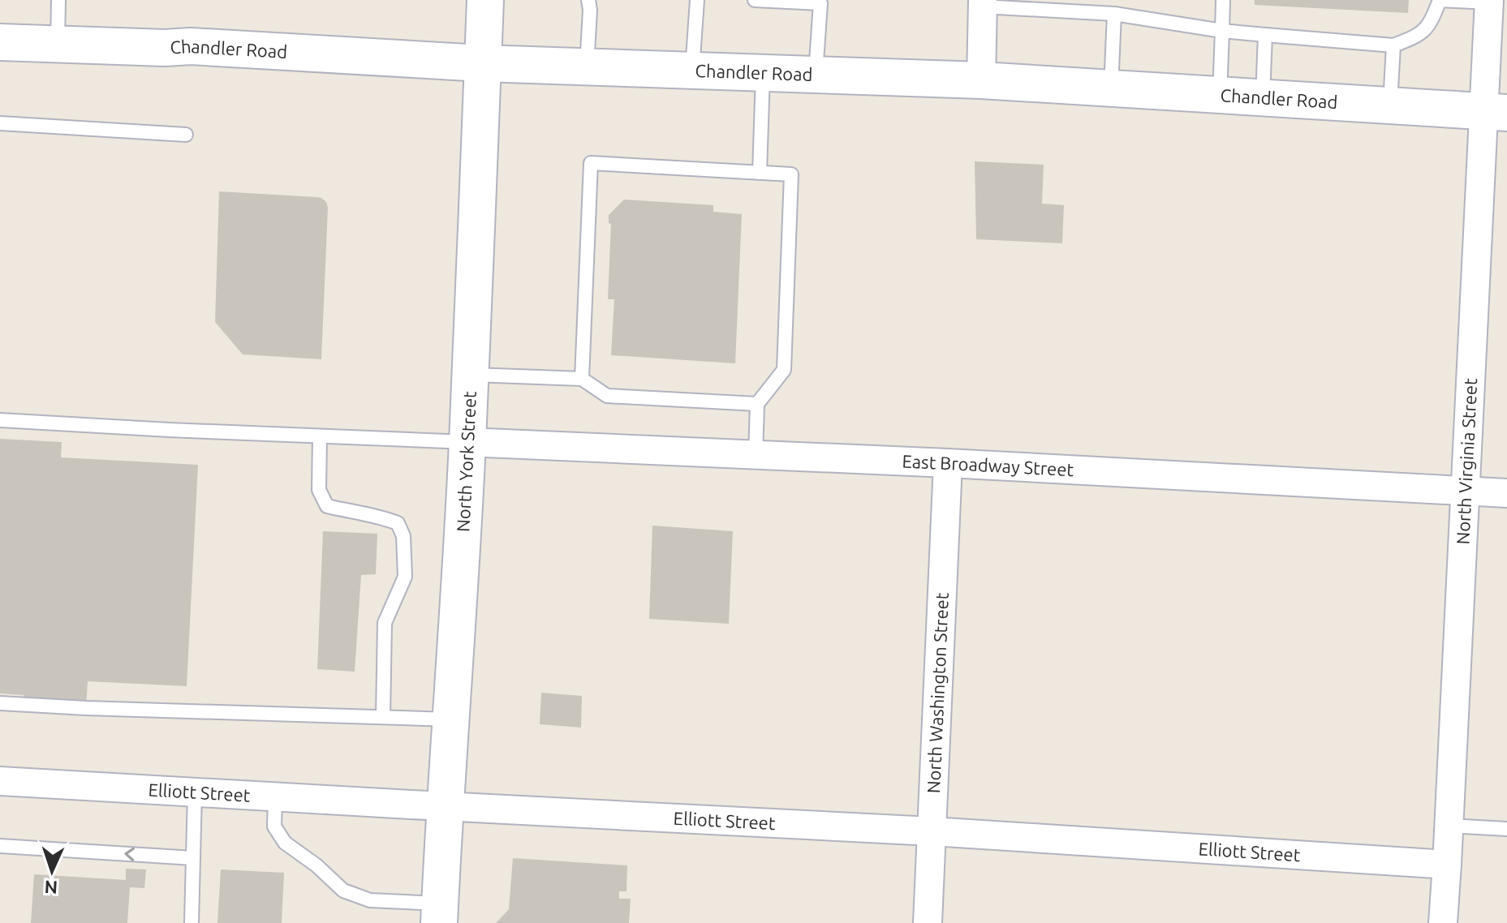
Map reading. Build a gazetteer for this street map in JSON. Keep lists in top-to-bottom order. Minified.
{"streets":{"main road":["Chandler Road","North York Street"],"street":["North Virginia Street","East Broadway Street","North Washington Street","Elliott Street"]},"crossings":[["Chandler Road","North York Street"],["Chandler Road","North Virginia Street"],["North York Street","East Broadway Street"],["North York Street","Elliott Street"],["North Virginia Street","East Broadway Street"],["North Virginia Street","Elliott Street"],["East Broadway Street","North Washington Street"],["North Washington Street","Elliott Street"]],"north":"bottom"}
